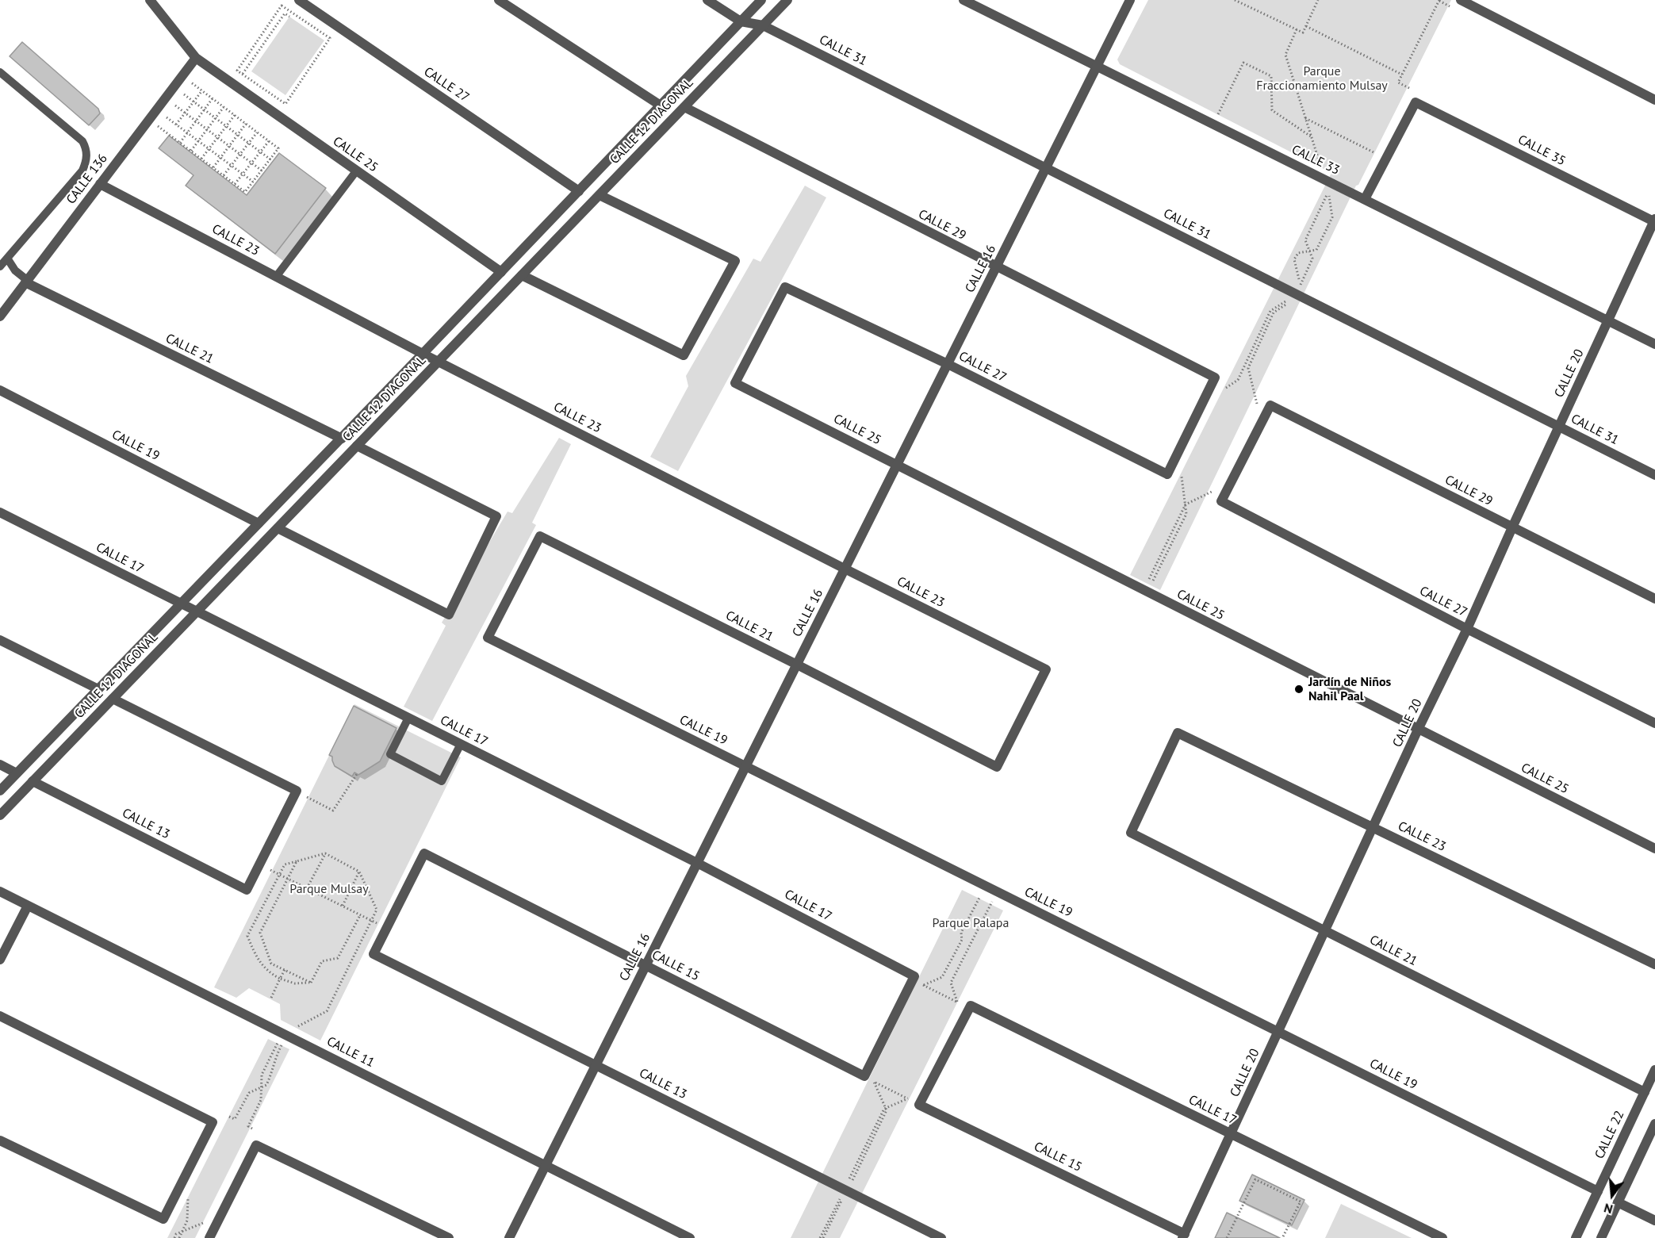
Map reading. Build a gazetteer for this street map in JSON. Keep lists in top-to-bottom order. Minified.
{"streets":{"street":["CALLE 31","CALLE 27","CALLE 12 DIAGONAL","CALLE 35","CALLE 25","CALLE 33","CALLE 136","CALLE 29","CALLE 23","CALLE 16","CALLE 21","CALLE 20","CALLE 19","CALLE 17","CALLE 13","CALLE 15","CALLE 11","CALLE 22"]},"crossings":[["CALLE 31","CALLE 12 DIAGONAL"],["CALLE 31","CALLE 16"],["CALLE 31","CALLE 20"],["CALLE 27","CALLE 12 DIAGONAL"],["CALLE 27","CALLE 25"],["CALLE 27","CALLE 29"],["CALLE 27","CALLE 16"],["CALLE 27","CALLE 20"],["CALLE 12 DIAGONAL","CALLE 25"],["CALLE 12 DIAGONAL","CALLE 29"],["CALLE 12 DIAGONAL","CALLE 23"],["CALLE 12 DIAGONAL","CALLE 21"],["CALLE 12 DIAGONAL","CALLE 19"],["CALLE 12 DIAGONAL","CALLE 17"],["CALLE 12 DIAGONAL","CALLE 13"],["CALLE 35","CALLE 33"],["CALLE 35","CALLE 20"],["CALLE 25","CALLE 136"],["CALLE 25","CALLE 16"],["CALLE 25","CALLE 20"],["CALLE 33","CALLE 16"],["CALLE 33","CALLE 20"],["CALLE 136","CALLE 23"],["CALLE 136","CALLE 21"],["CALLE 29","CALLE 16"],["CALLE 29","CALLE 20"],["CALLE 23","CALLE 16"],["CALLE 23","CALLE 21"],["CALLE 23","CALLE 20"],["CALLE 16","CALLE 21"],["CALLE 16","CALLE 19"],["CALLE 16","CALLE 17"],["CALLE 16","CALLE 13"],["CALLE 16","CALLE 15"],["CALLE 16","CALLE 11"],["CALLE 21","CALLE 20"],["CALLE 21","CALLE 19"],["CALLE 21","CALLE 22"],["CALLE 20","CALLE 19"],["CALLE 20","CALLE 17"],["CALLE 20","CALLE 15"],["CALLE 19","CALLE 22"],["CALLE 17","CALLE 15"],["CALLE 13","CALLE 15"]],"parks":["Parque Fraccionamiento Mulsay","Parque Mulsay","Parque Palapa"],"places":["Jardín de Niños Nahil Paal"],"north":"bottom"}
